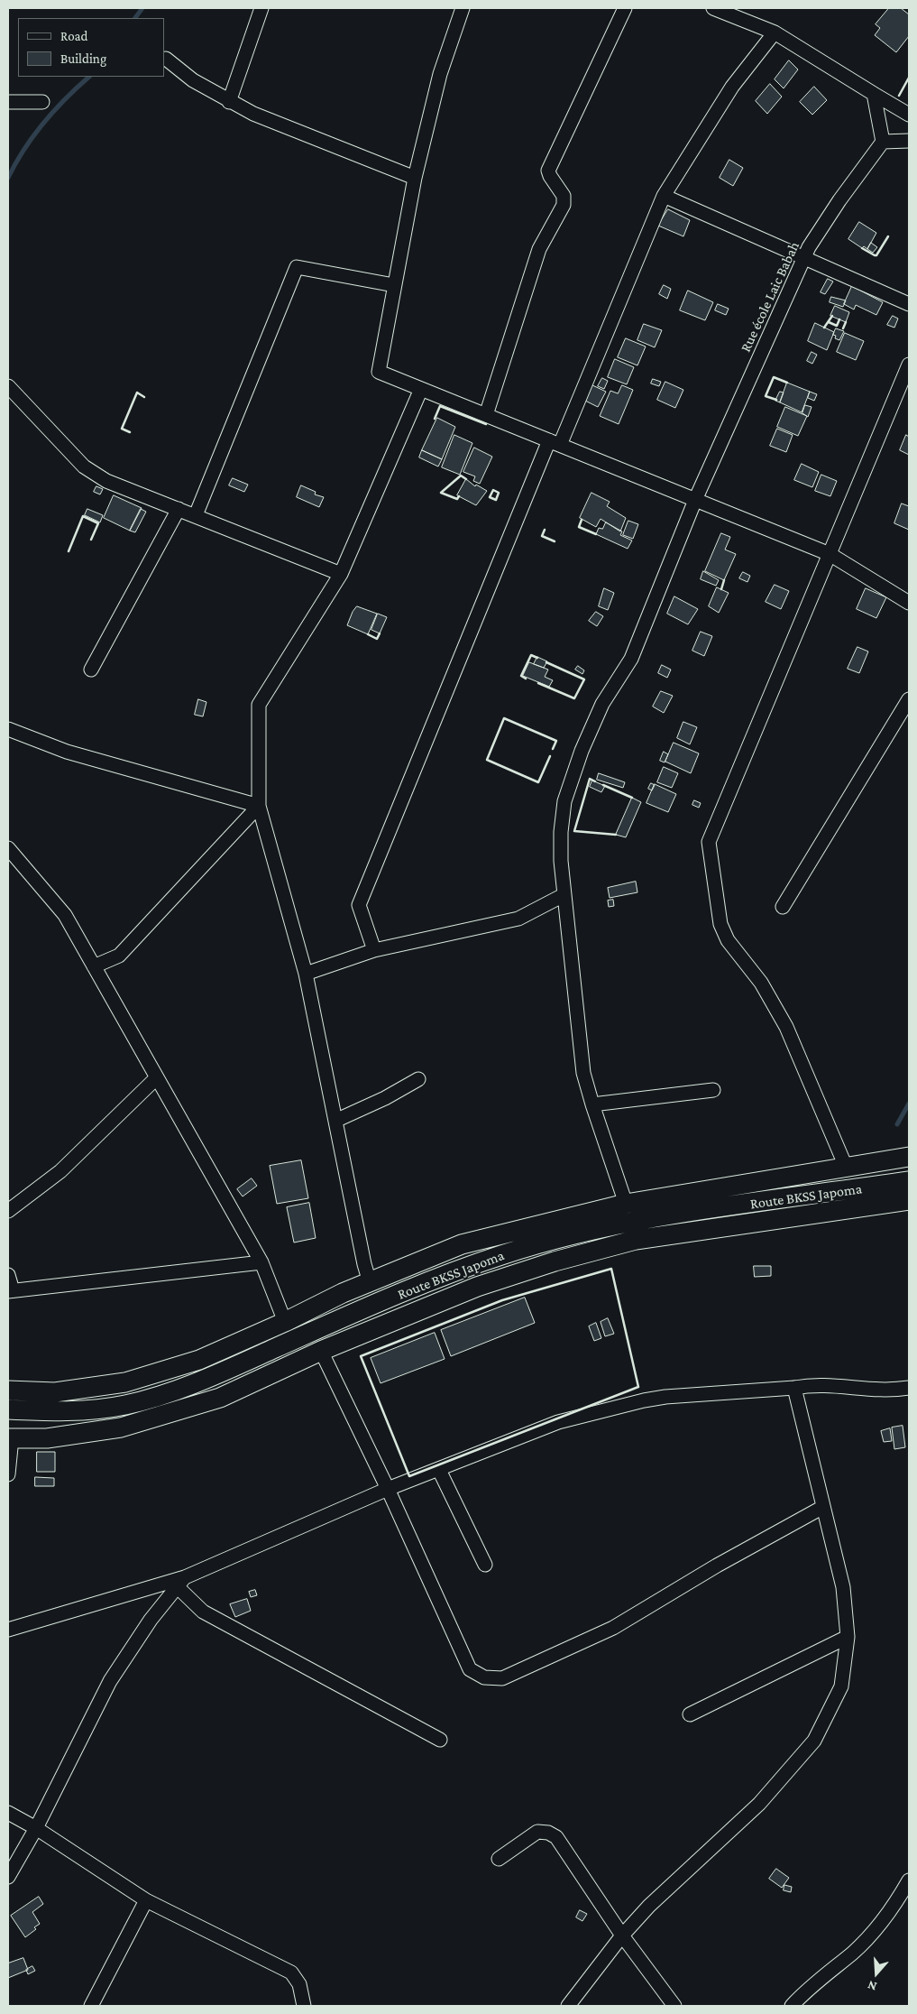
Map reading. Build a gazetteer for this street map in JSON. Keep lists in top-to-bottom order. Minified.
{"streets":{"main road":["Route BKSS Japoma"],"street":["Rue école Laic Babah"]},"legend":["Road","Building"],"north":"bottom"}
